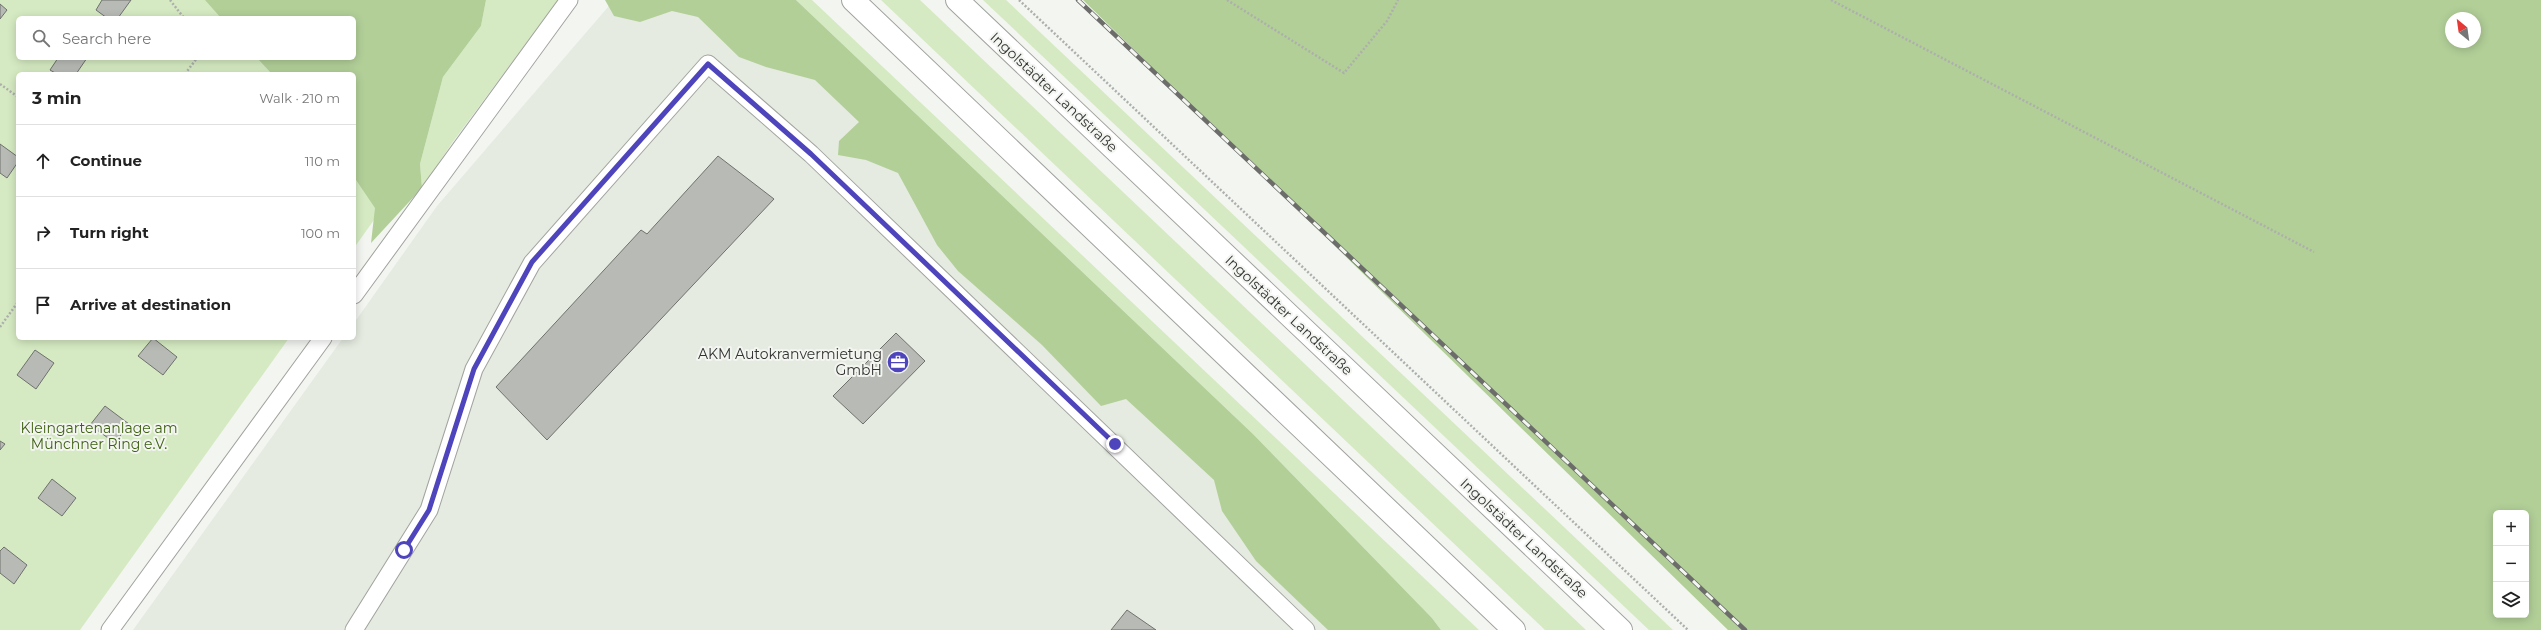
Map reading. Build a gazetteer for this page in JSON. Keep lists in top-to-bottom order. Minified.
{"streets":{"main road":["Ingolstädter Landstraße"]},"parks":["Kleingartenanlage am Münchner Ring e.V."],"places":{"office":["AKM Autokranvermietung GmbH"]},"north":"top left","page":{"search":"Search here","heading":["3 min","Walk · 210 m"],"list":[["Continue","110 m"],["Turn right","100 m"],"Arrive at destination"],"map_buttons":["+","−"]}}
